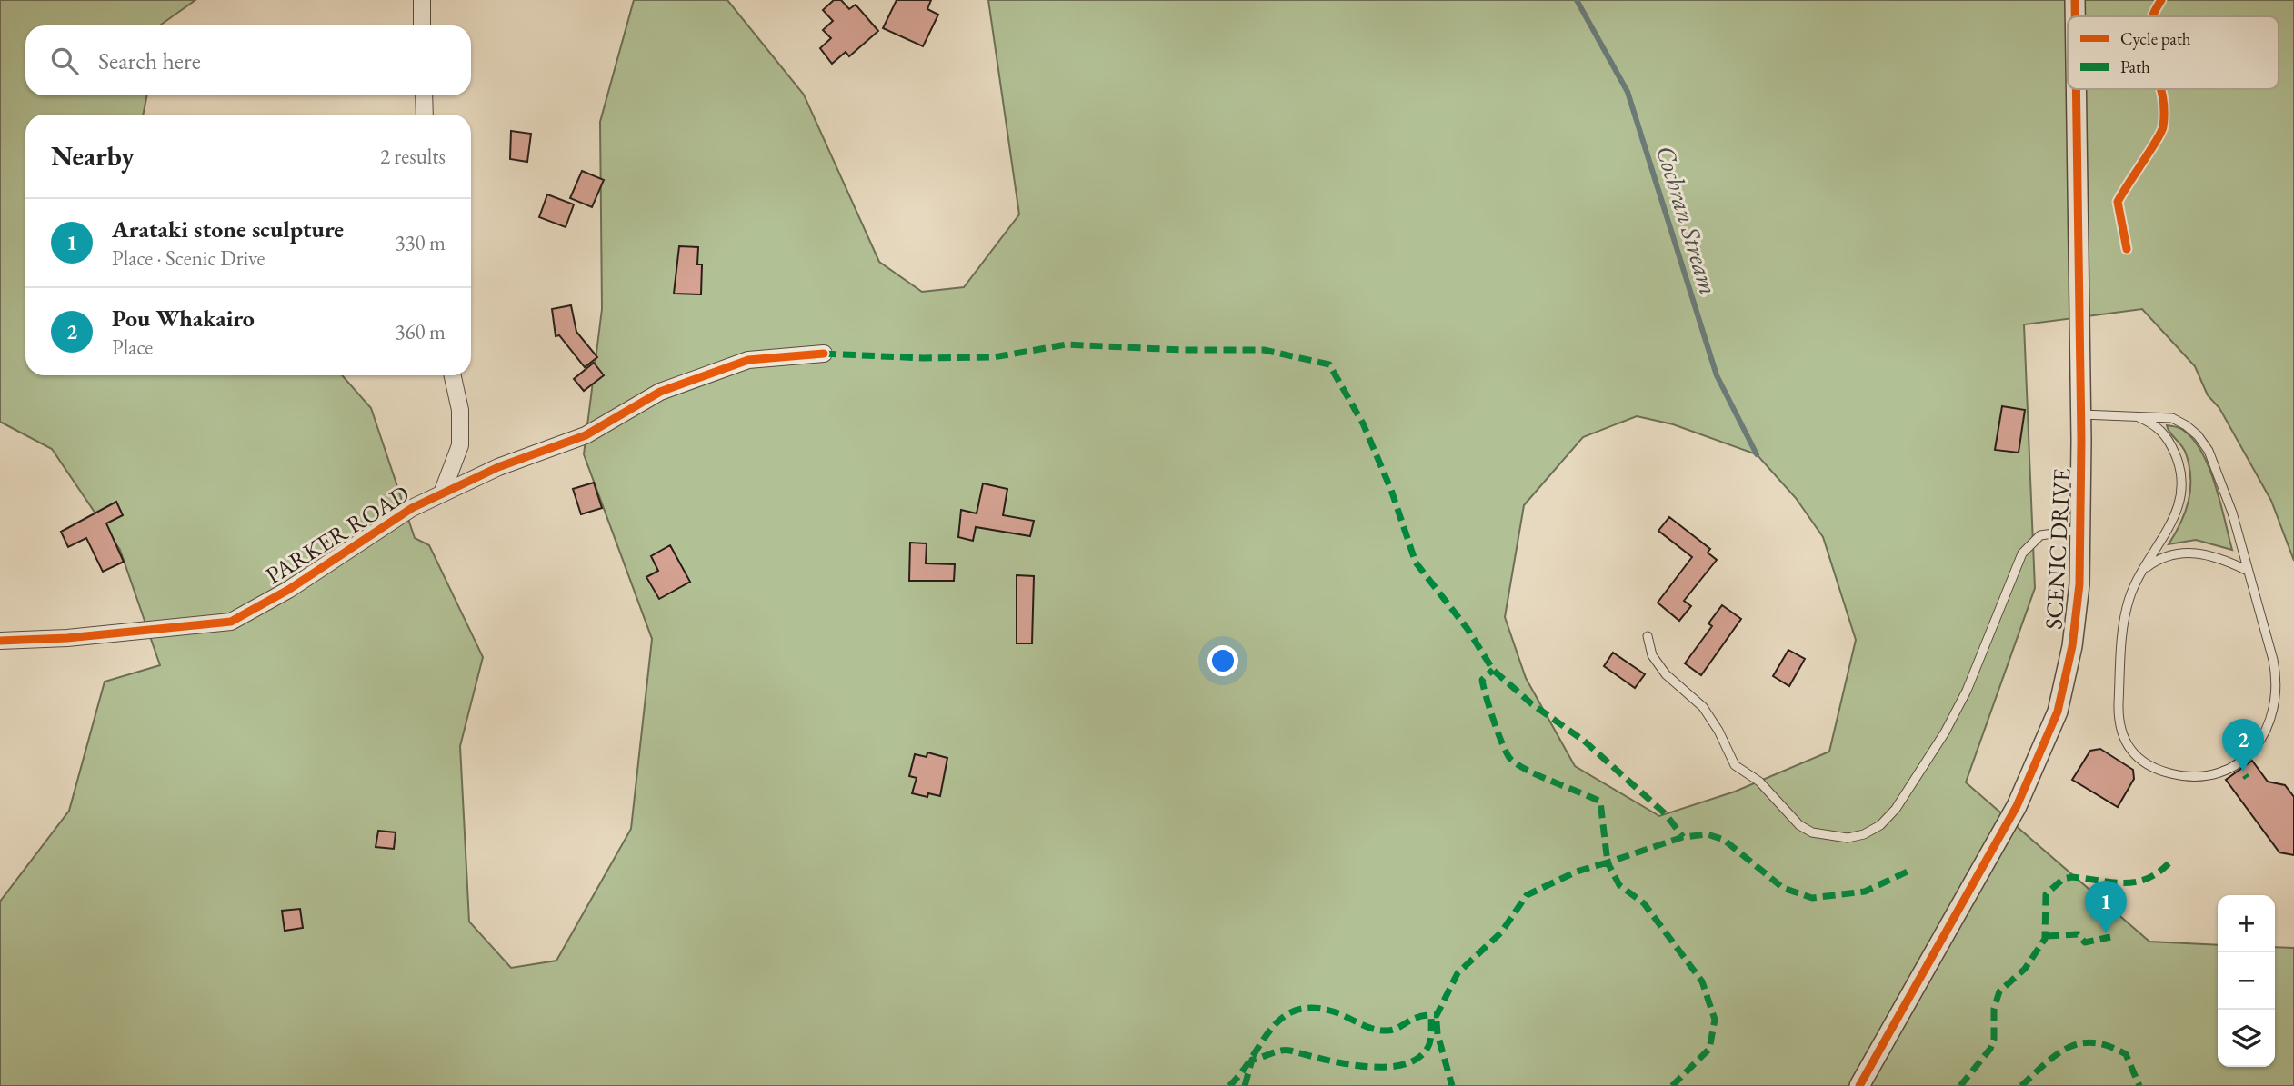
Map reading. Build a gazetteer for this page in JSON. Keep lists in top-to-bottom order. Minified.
{"streets":{"street":["PARKER ROAD","SCENIC DRIVE"]},"water":["Cochran Stream"],"legend":["Cycle path","Path"],"page":{"search":"Search here","heading":["Nearby","2 results"],"list":[{"mark":"1","name":"Arataki stone sculpture","note":"Place · Scenic Drive","value":"330 m"},{"mark":"2","name":"Pou Whakairo","note":"Place","value":"360 m"}],"pins":["2","1"],"map_buttons":["+","−"]}}
